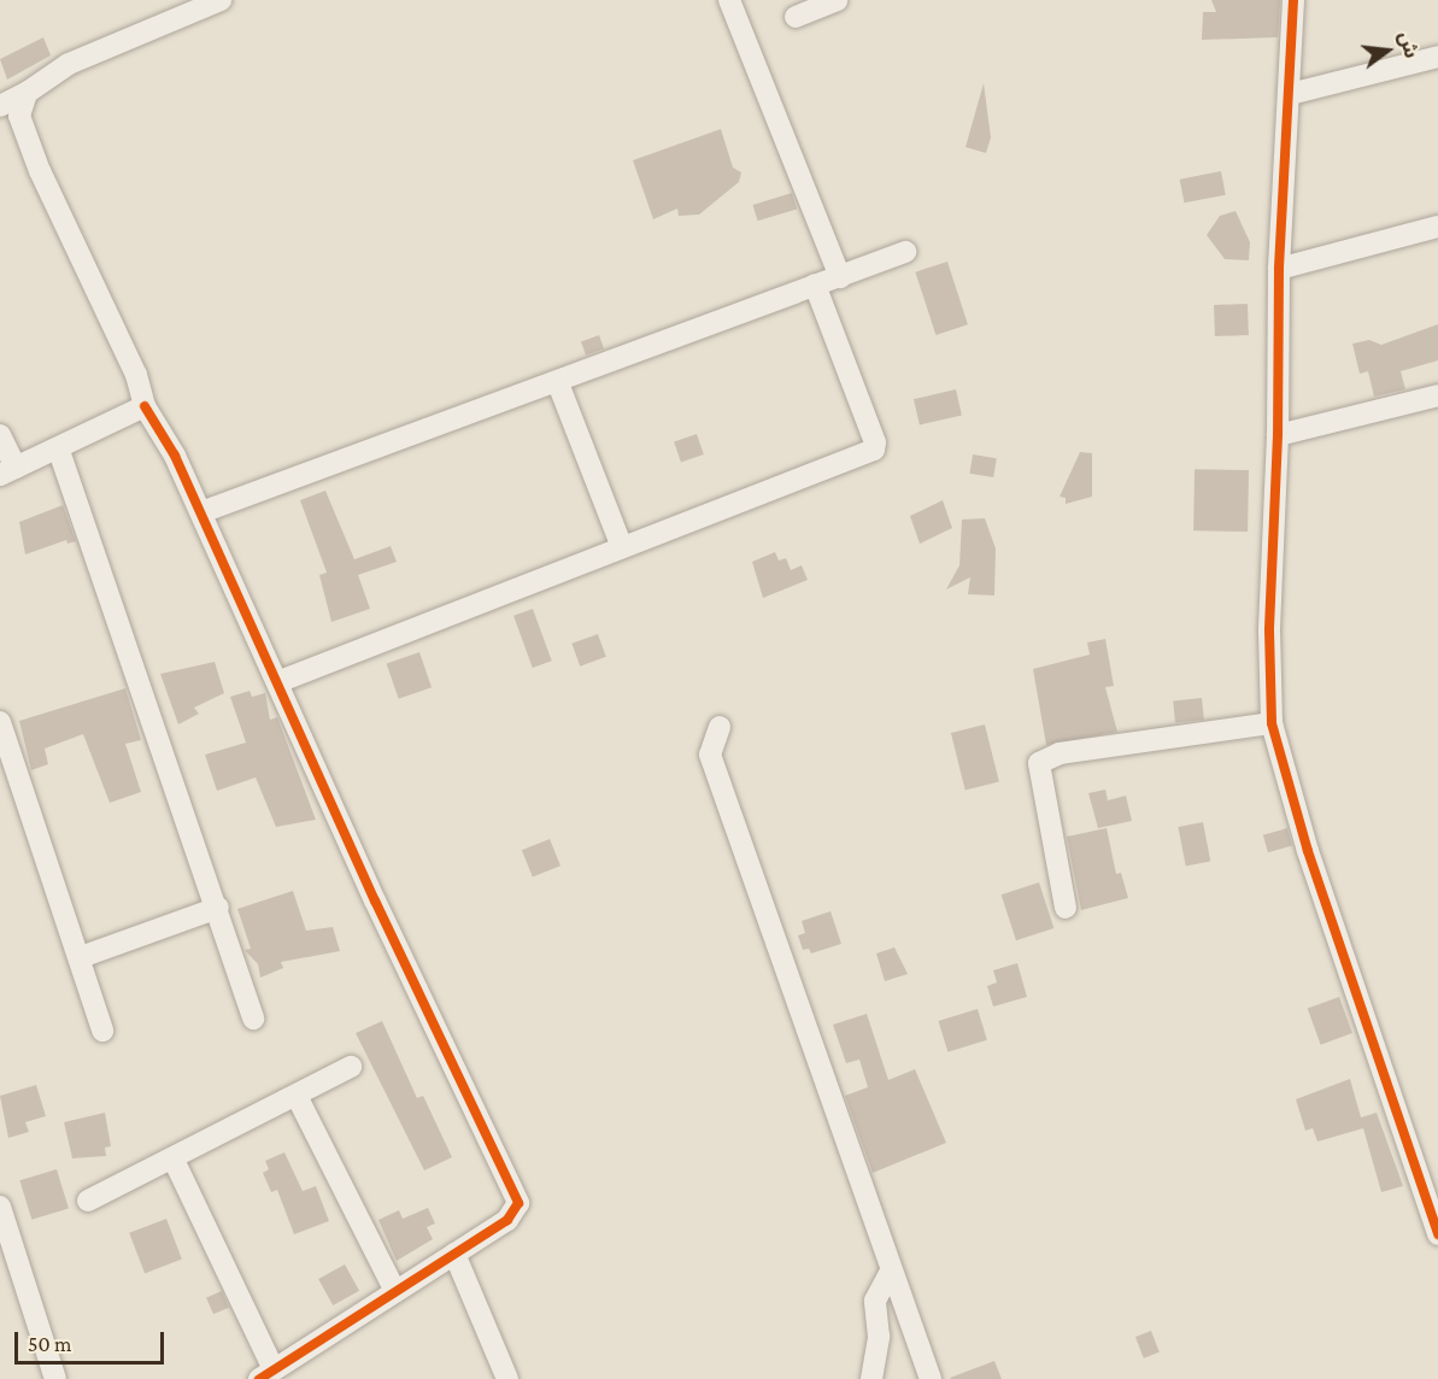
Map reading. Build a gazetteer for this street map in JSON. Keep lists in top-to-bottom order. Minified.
{"scale_bar":"50 m","north":"right"}
